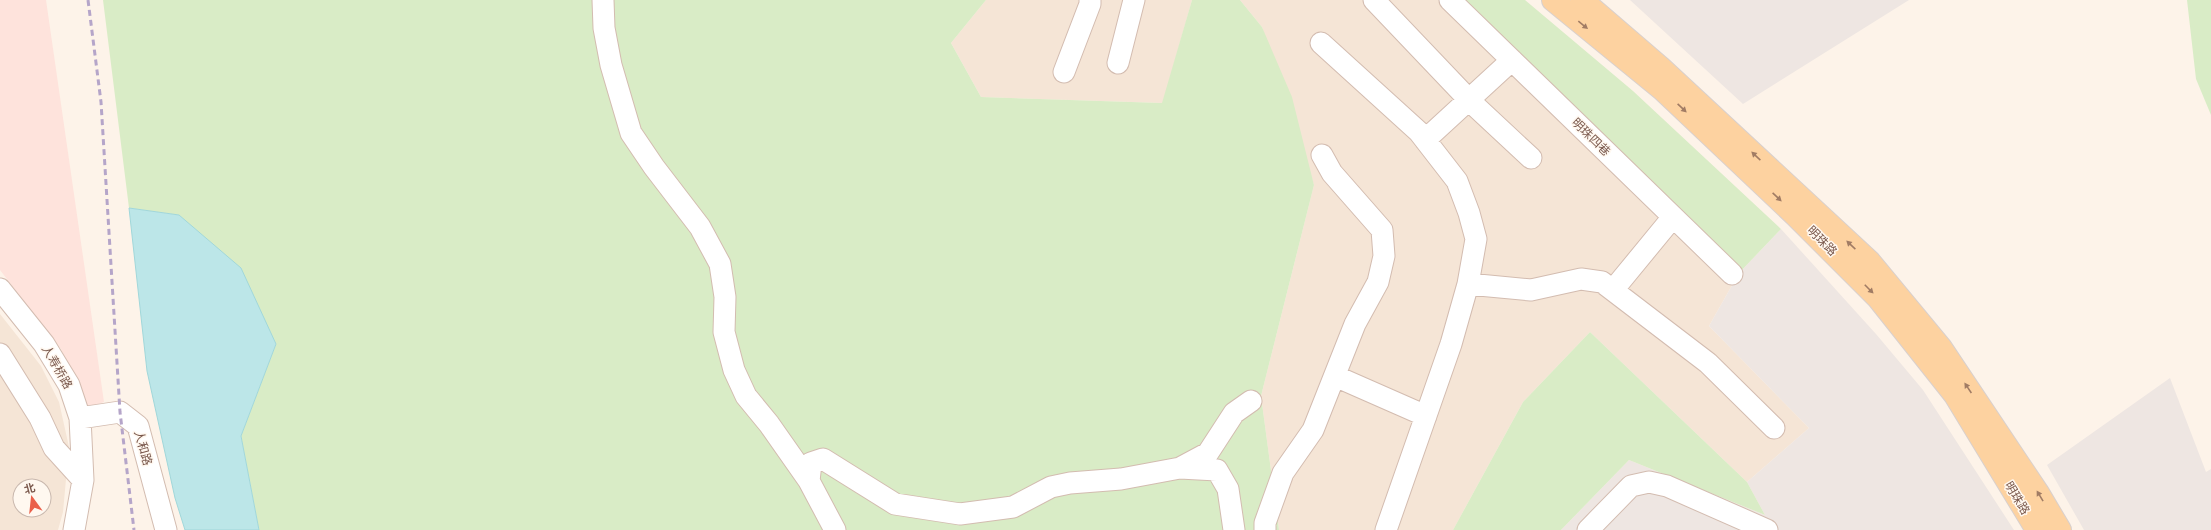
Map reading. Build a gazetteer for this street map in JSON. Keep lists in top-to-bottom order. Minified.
{"streets":{"main road":["明珠路"],"street":["明珠四巷","人寿桥路","人和路"]},"crossings":[["人寿桥路","人和路"]],"north":"top"}
